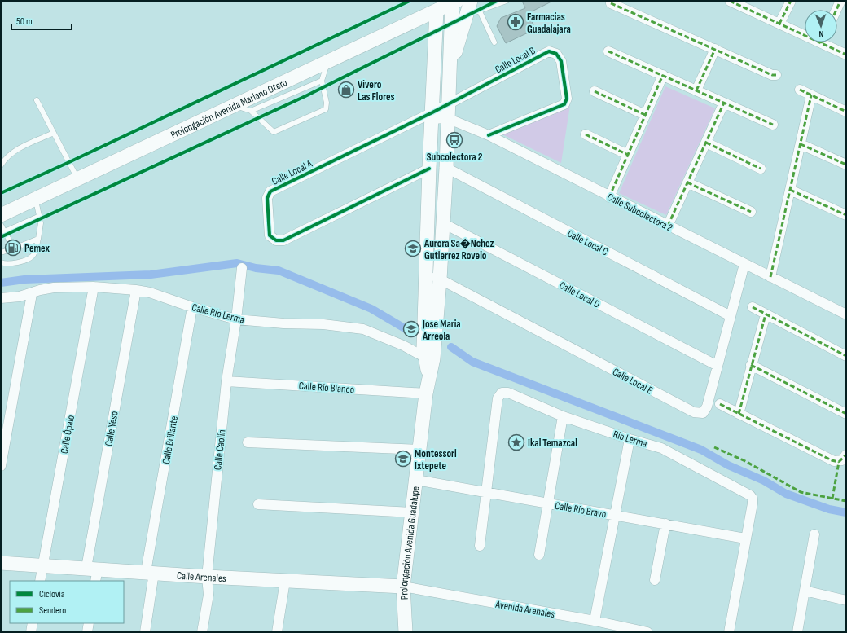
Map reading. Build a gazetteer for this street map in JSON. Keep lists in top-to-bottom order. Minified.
{"streets":{"main road":["Prolongación Avenida Mariano Otero","Prolongación Avenida Guadalupe","Calle Arenales"],"street":["Calle Local B","Calle Local A","Calle Subcolectora 2","Calle Local C","Calle Local D","Calle Río Lerma","Calle Local E","Calle Río Blanco","Calle Yeso","Calle Ópalo","Río Lerma","Calle Brillante","Calle Caolín","Calle Río Bravo","Avenida Arenales"]},"crossings":[["Calle Local B","Calle Local A"],["Calle Local B","Calle Subcolectora 2"],["Calle Local B","Prolongación Avenida Guadalupe"],["Prolongación Avenida Mariano Otero","Prolongación Avenida Guadalupe"],["Calle Local A","Calle Subcolectora 2"],["Calle Local A","Prolongación Avenida Guadalupe"],["Calle Subcolectora 2","Calle Local E"],["Calle Subcolectora 2","Prolongación Avenida Guadalupe"],["Calle Local C","Calle Local E"],["Calle Local C","Prolongación Avenida Guadalupe"],["Calle Local D","Calle Local E"],["Calle Local D","Prolongación Avenida Guadalupe"],["Calle Río Lerma","Calle Yeso"],["Calle Río Lerma","Calle Ópalo"],["Calle Río Lerma","Calle Brillante"],["Calle Río Lerma","Calle Caolín"],["Calle Río Lerma","Prolongación Avenida Guadalupe"],["Calle Local E","Prolongación Avenida Guadalupe"],["Calle Río Blanco","Calle Caolín"],["Calle Río Blanco","Prolongación Avenida Guadalupe"],["Calle Yeso","Calle Arenales"],["Calle Ópalo","Calle Arenales"],["Río Lerma","Calle Río Bravo"],["Calle Brillante","Calle Arenales"],["Calle Caolín","Calle Arenales"],["Calle Río Bravo","Prolongación Avenida Guadalupe"],["Prolongación Avenida Guadalupe","Calle Arenales"],["Prolongación Avenida Guadalupe","Avenida Arenales"],["Calle Arenales","Avenida Arenales"]],"places":{"pharmacy":["Farmacias Guadalajara"],"shop":["Vivero Las Flores"],"bus stop":["Subcolectora 2"],"fuel station":["Pemex"],"school or university":["Aurora Sa�Nchez Gutierrez Rovelo","Jose Maria Arreola","Montessori Ixtepete"],"place":["Ikal Temazcal"]},"legend":["Ciclovía","Sendero"],"scale_bar":"50 m","north":"bottom"}
